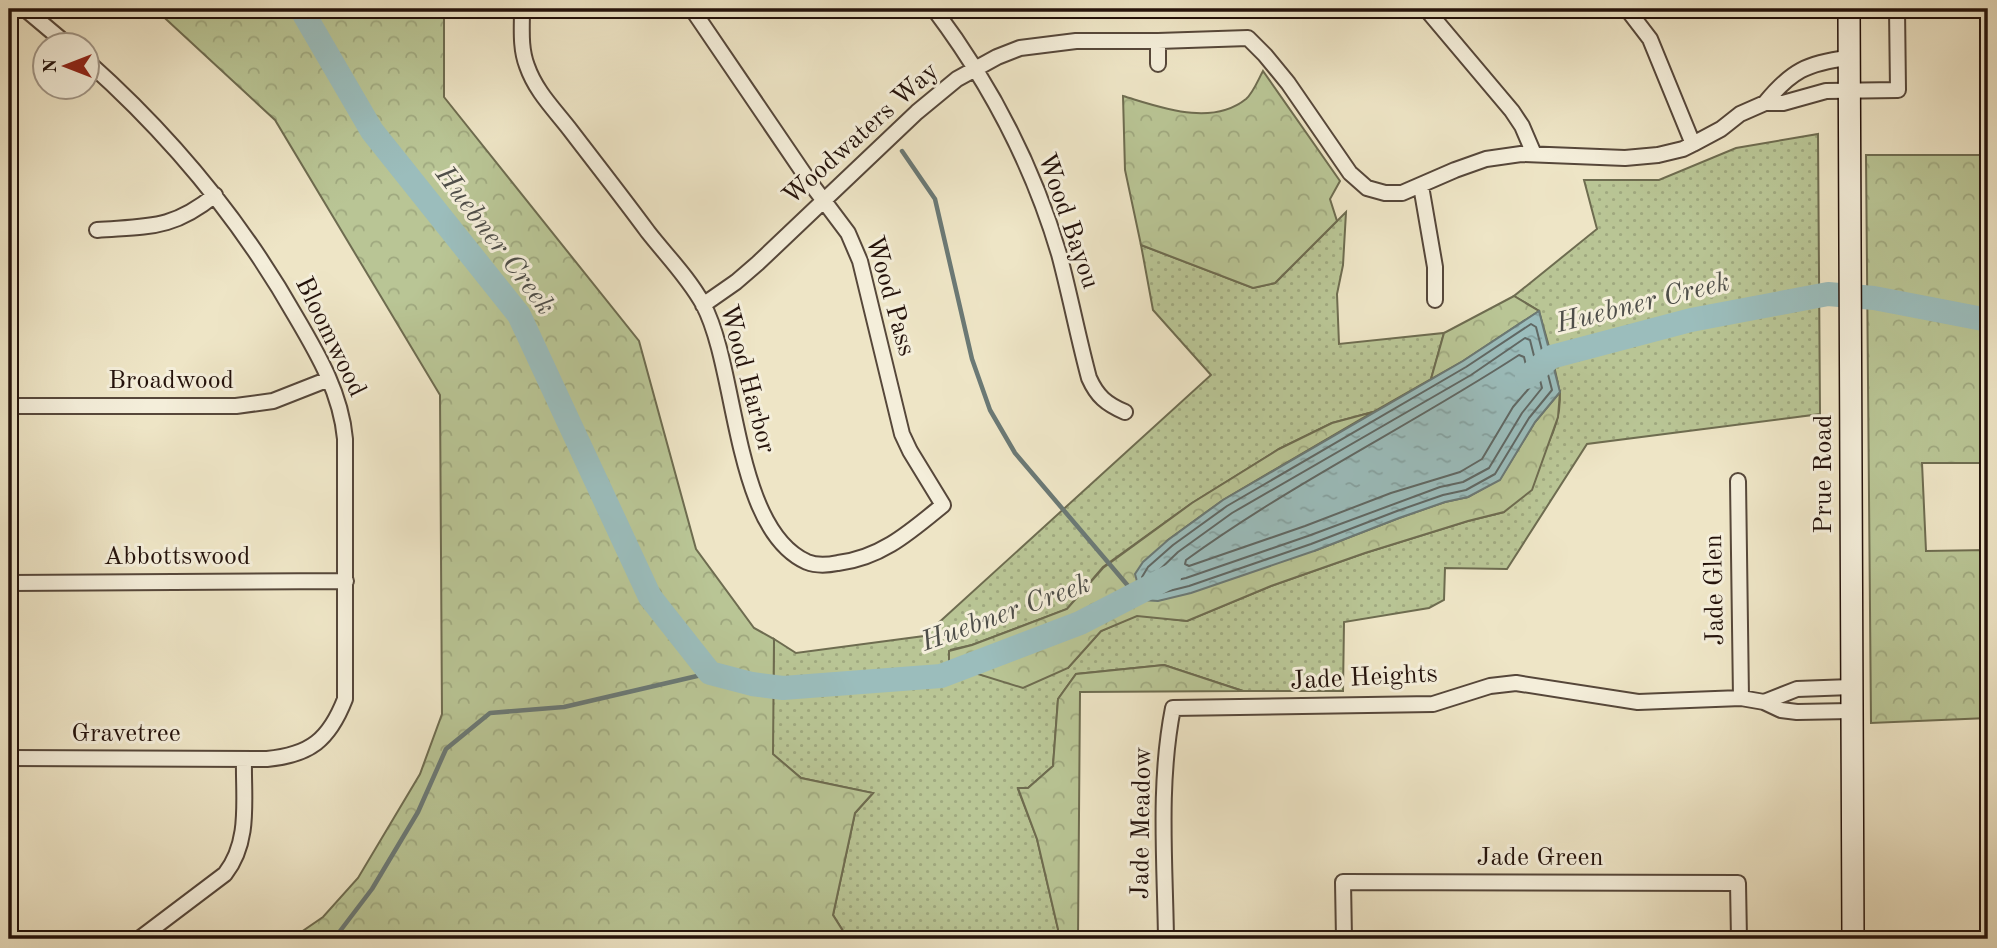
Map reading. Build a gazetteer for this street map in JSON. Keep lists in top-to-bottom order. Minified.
{"streets":{"main road":["Prue Road"],"street":["Woodwaters Way","Wood Bayou","Wood Pass","Bloomwood","Wood Harbor","Broadwood","Abbottswood","Jade Glen","Jade Heights","Gravetree","Jade Meadow","Jade Green"]},"crossings":[["Woodwaters Way","Wood Bayou"],["Woodwaters Way","Wood Pass"],["Woodwaters Way","Wood Harbor"],["Woodwaters Way","Prue Road"],["Wood Pass","Wood Harbor"],["Bloomwood","Broadwood"],["Bloomwood","Abbottswood"],["Bloomwood","Gravetree"],["Prue Road","Jade Heights"],["Jade Glen","Jade Heights"],["Jade Heights","Jade Meadow"]],"water":["Huebner Creek"],"north":"left"}
